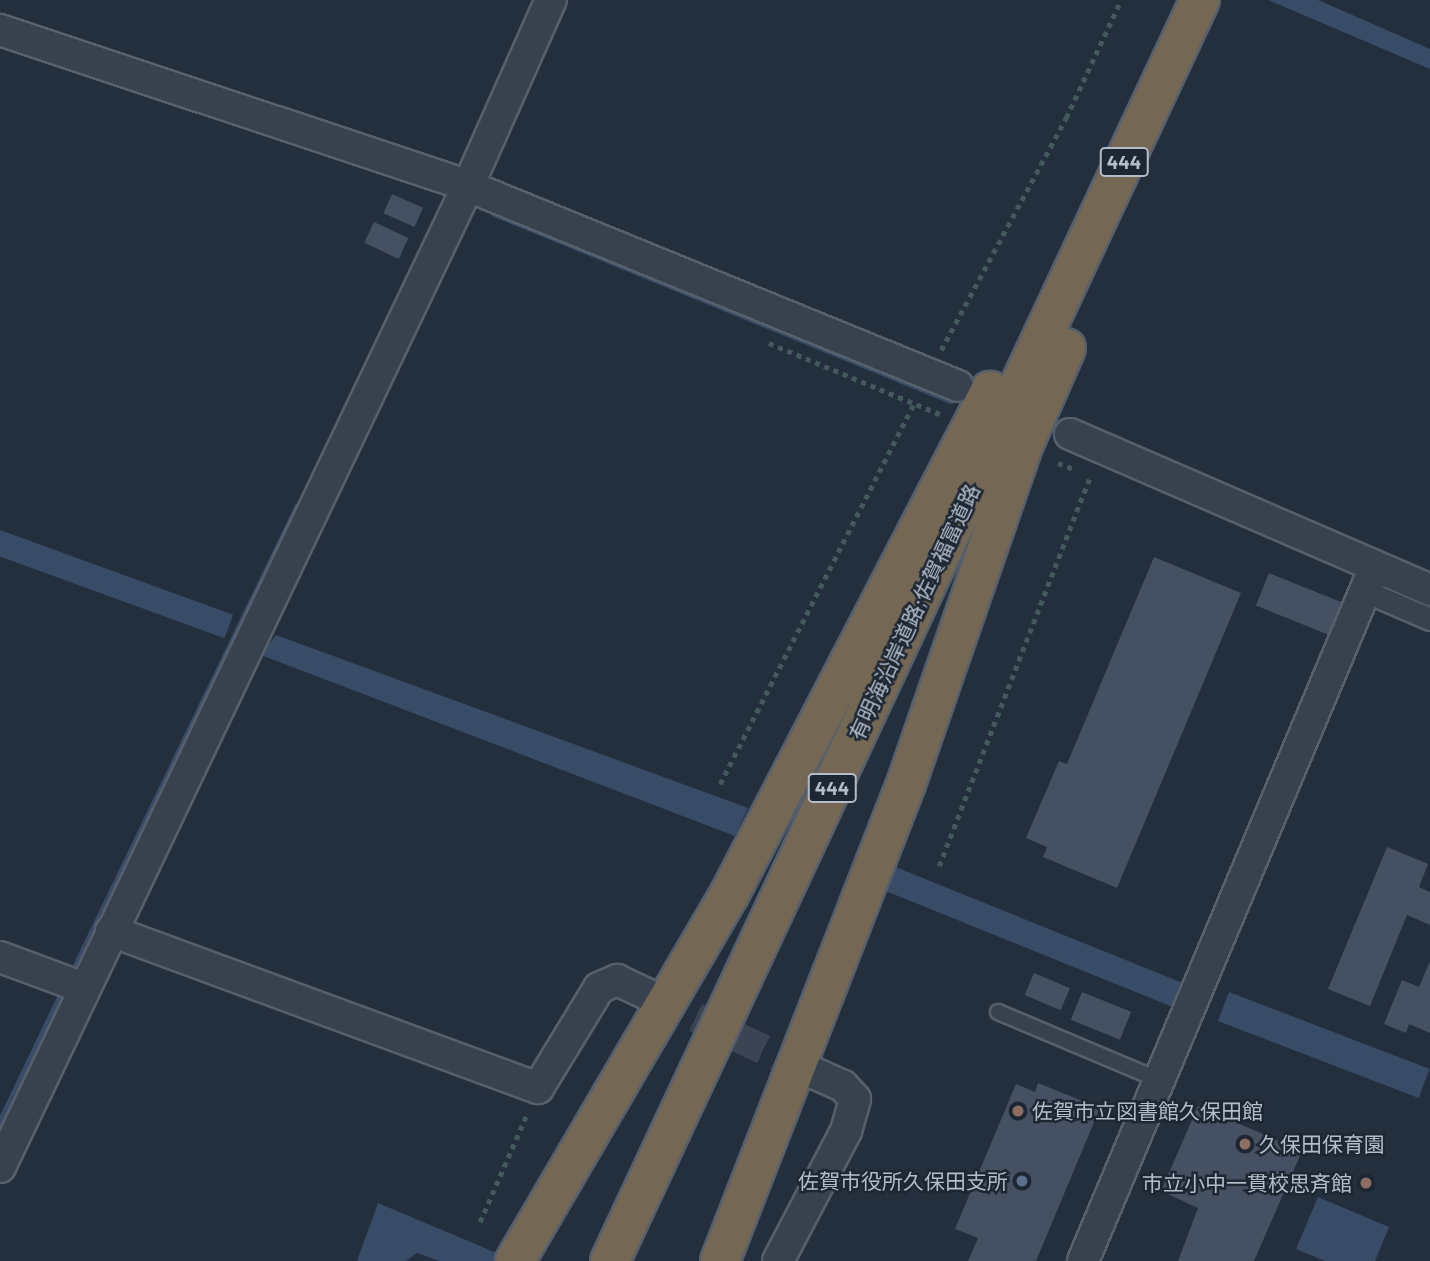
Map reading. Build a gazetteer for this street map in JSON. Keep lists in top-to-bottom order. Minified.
{"streets":{"highway":["444","有明海沿岸道路;佐賀福富道路"]},"places":["佐賀市立図書館久保田館","久保田保育園","佐賀市役所久保田支所","市立小中一貫校思斉館"]}
